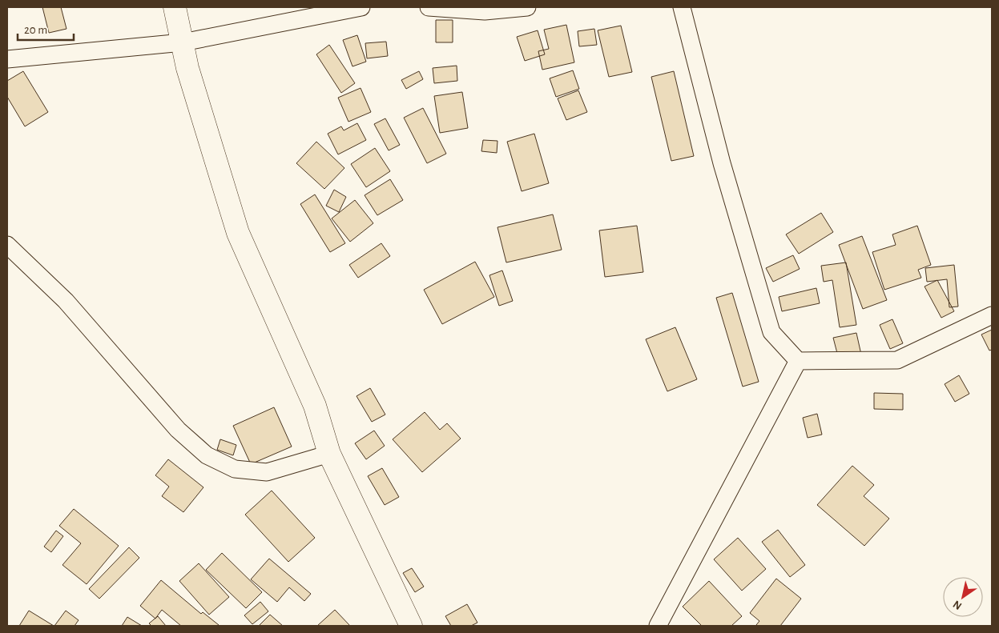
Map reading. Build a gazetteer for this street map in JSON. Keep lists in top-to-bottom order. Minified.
{"scale_bar":"20 m","north":"bottom left"}
